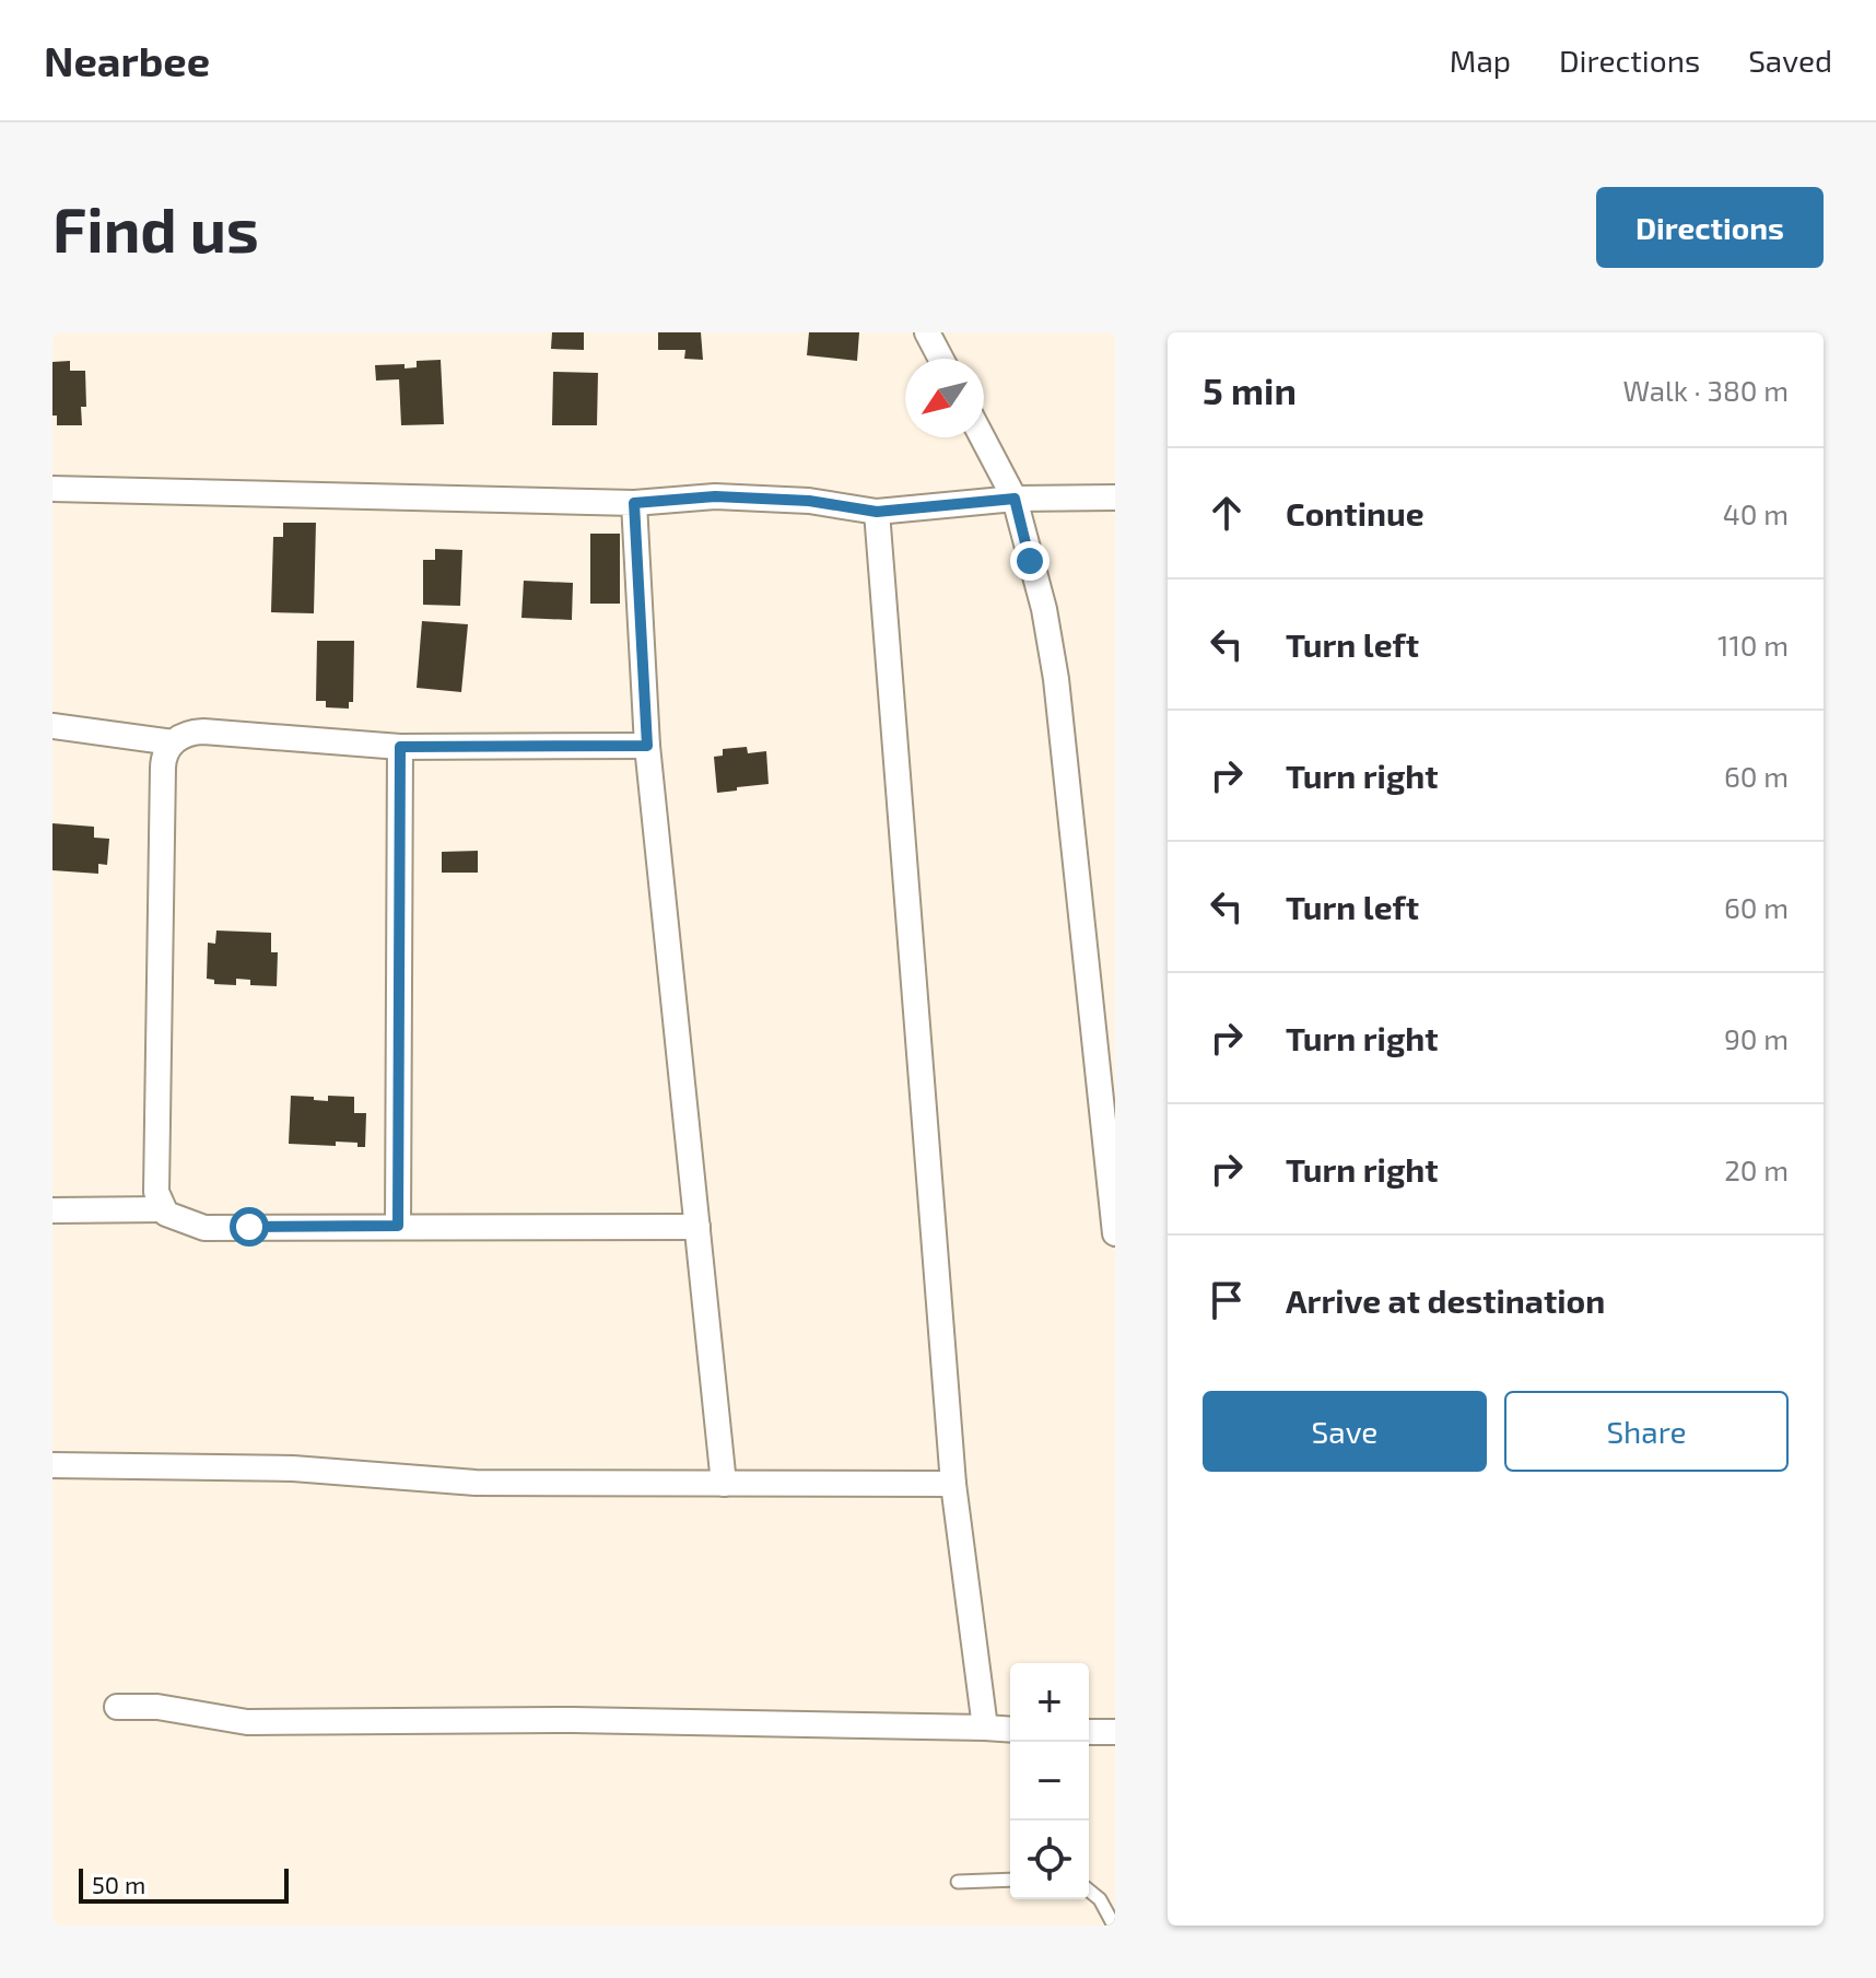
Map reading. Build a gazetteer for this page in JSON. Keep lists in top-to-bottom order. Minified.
{"scale_bar":"50 m","north":"bottom left","page":{"header":"Nearbee","nav":["Map","Directions","Saved"],"buttons":["Directions",["Save","Share"]],"title":"Find us","heading":["5 min","Walk · 380 m"],"list":[["Continue","40 m"],["Turn left","110 m"],["Turn right","60 m"],["Turn left","60 m"],["Turn right","90 m"],["Turn right","20 m"],"Arrive at destination"],"map_buttons":["+","−"],"scale":"50 m"}}
